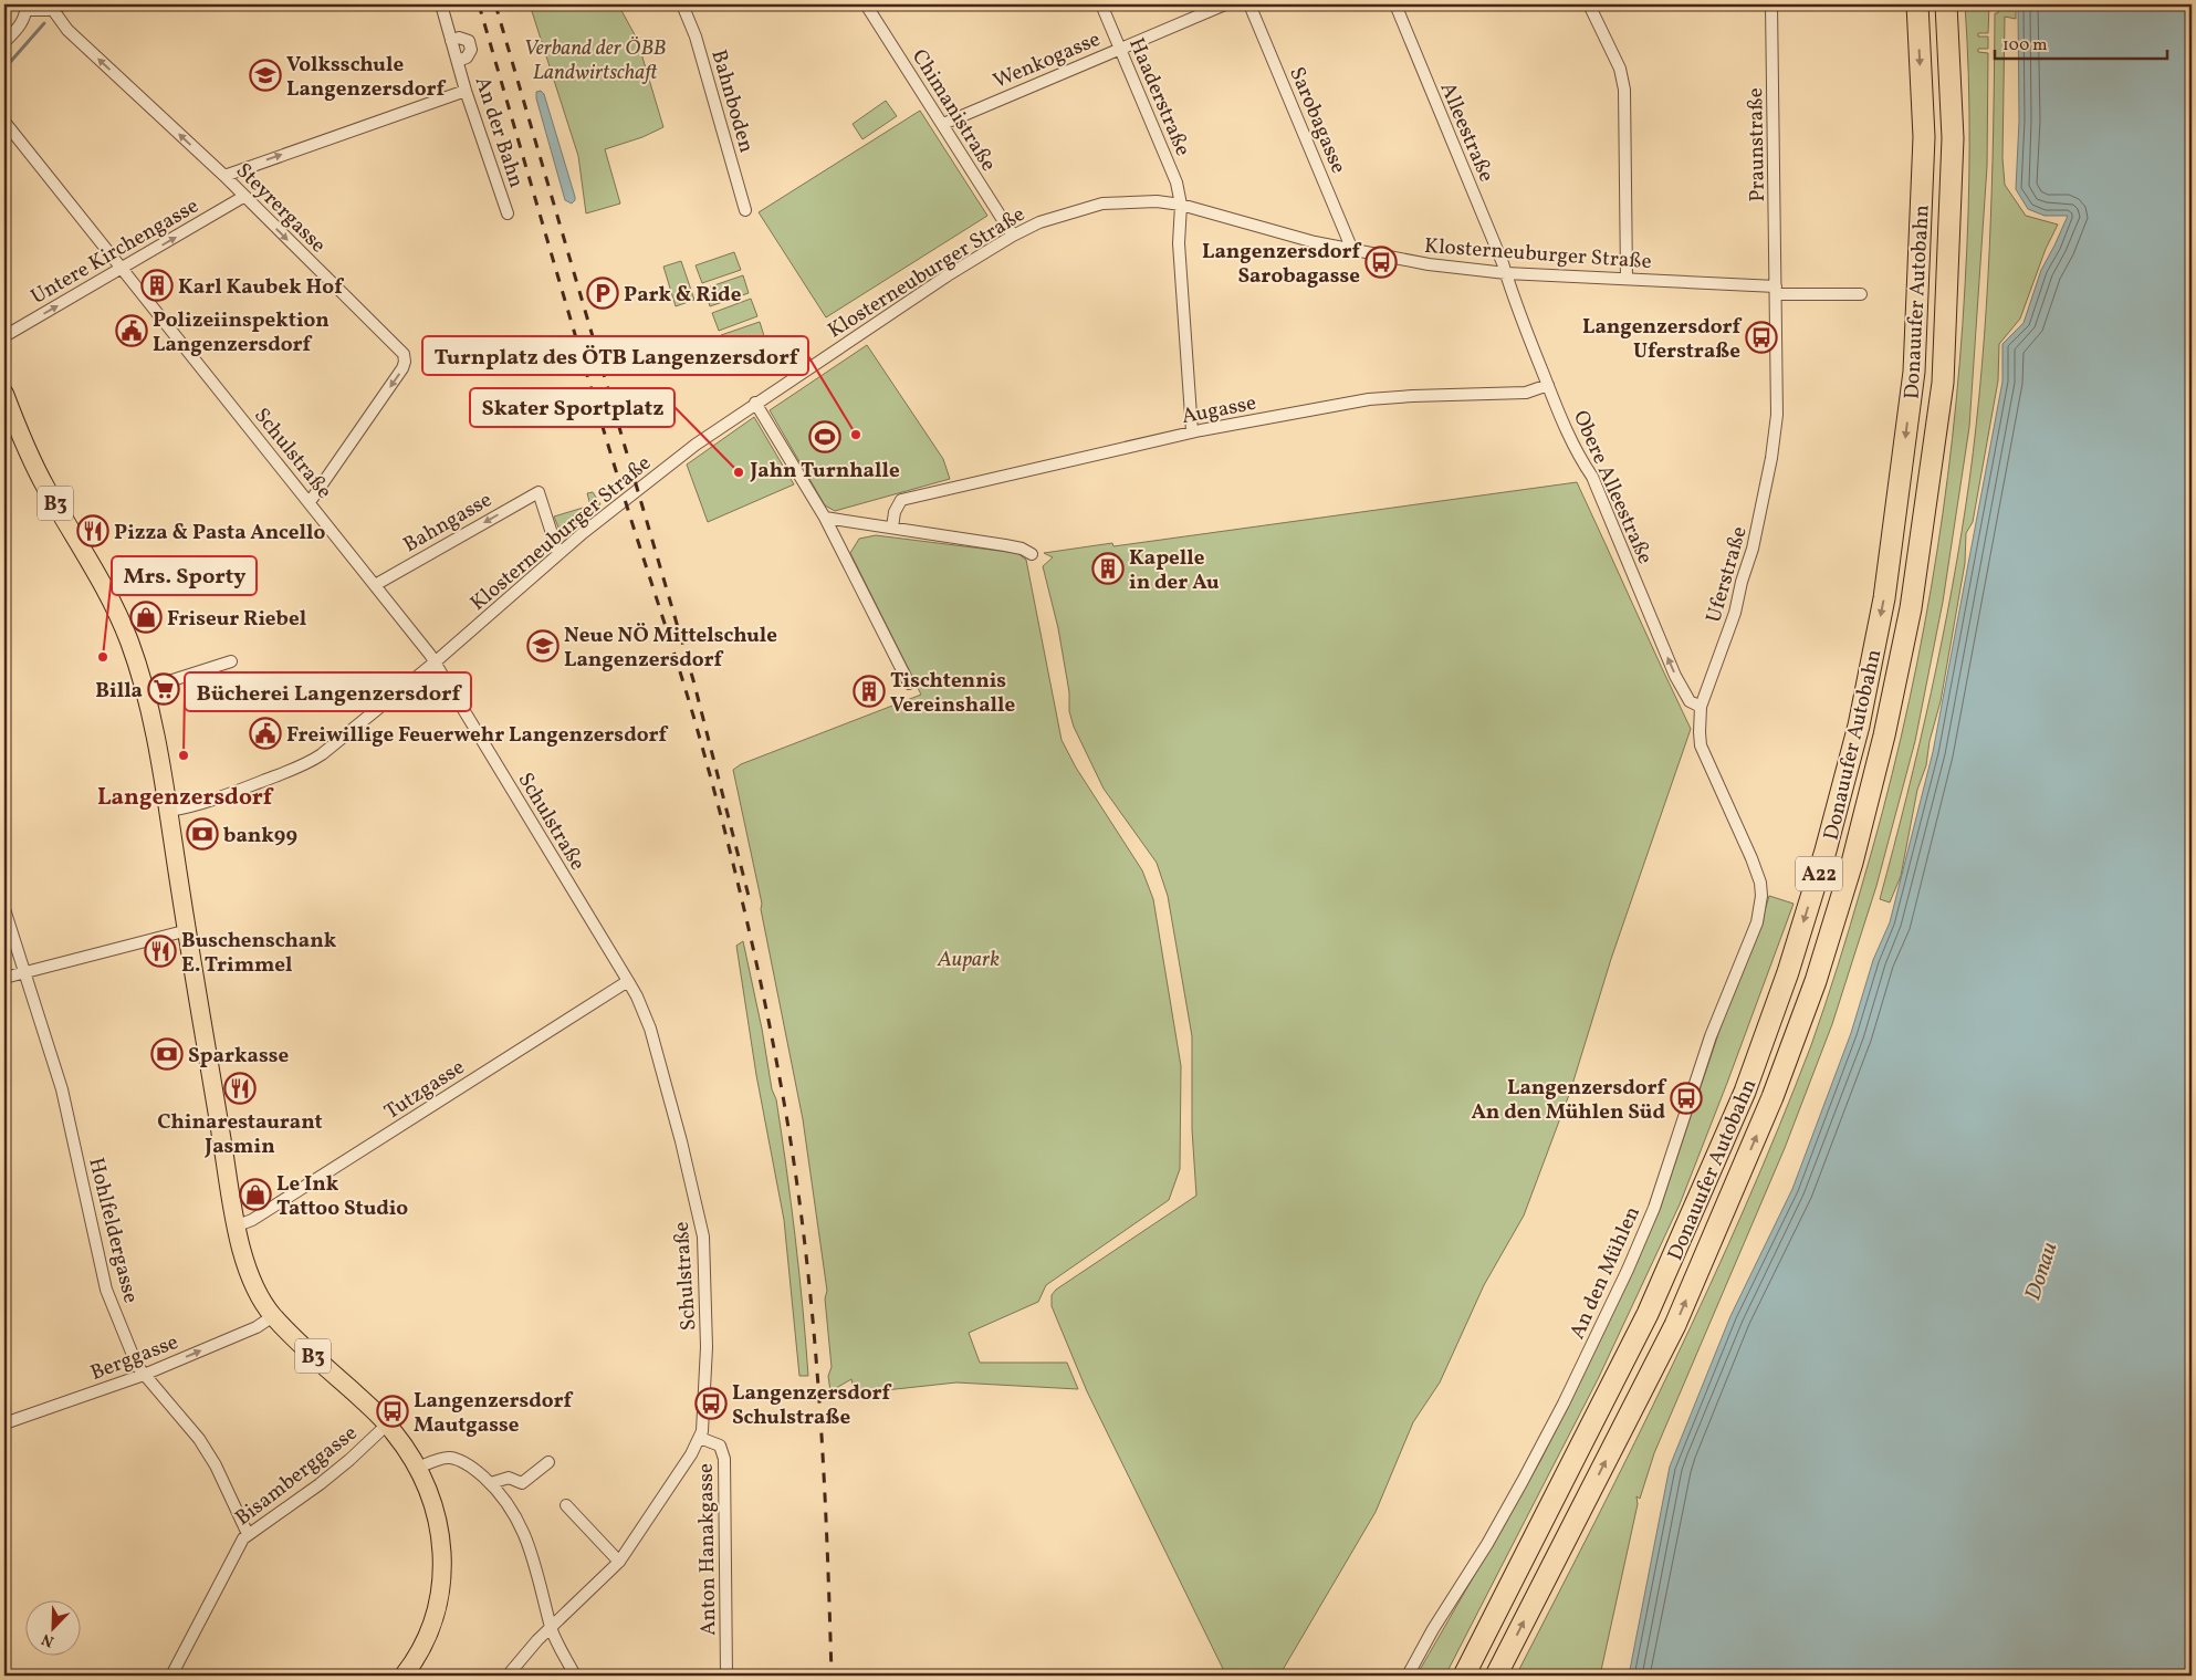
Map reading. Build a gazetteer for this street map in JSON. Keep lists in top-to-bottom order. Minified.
{"streets":{"highway":["Donauufer Autobahn","A22"],"main road":["B3"],"street":["Wenkogasse","Haaderstraße","Bahnboden","Chimanistraße","Sarobagasse","An der Bahn","Alleestraße","Praunstraße","Steyrergasse","Untere Kirchengasse","Klosterneuburger Straße","Augasse","Schulstraße","Obere Alleestraße","Bahngasse","Uferstraße","Tutzgasse","Hohlfeldergasse","An den Mühlen","Berggasse","Bisamberggasse","Anton Hanakgasse"]},"crossings":[["Wenkogasse","Haaderstraße"],["Wenkogasse","Chimanistraße"],["Haaderstraße","Klosterneuburger Straße"],["Haaderstraße","Augasse"],["Chimanistraße","Klosterneuburger Straße"],["Sarobagasse","Klosterneuburger Straße"],["Alleestraße","Klosterneuburger Straße"],["Alleestraße","Obere Alleestraße"],["Praunstraße","Klosterneuburger Straße"],["Praunstraße","Uferstraße"],["Steyrergasse","Untere Kirchengasse"],["Steyrergasse","Schulstraße"],["Untere Kirchengasse","Schulstraße"],["Klosterneuburger Straße","Schulstraße"],["Klosterneuburger Straße","Obere Alleestraße"],["Klosterneuburger Straße","B3"],["Klosterneuburger Straße","Bahngasse"],["Klosterneuburger Straße","Uferstraße"],["Augasse","Obere Alleestraße"],["Schulstraße","Bahngasse"],["Schulstraße","Tutzgasse"],["Schulstraße","Anton Hanakgasse"],["Obere Alleestraße","Uferstraße"],["B3","Tutzgasse"],["B3","Berggasse"],["B3","Bisamberggasse"],["Uferstraße","An den Mühlen"],["Hohlfeldergasse","Berggasse"],["Hohlfeldergasse","Bisamberggasse"]],"one_way":["Untere Kirchengasse","Obere Alleestraße","Berggasse"],"districts":["Langenzersdorf"],"water":["Donau"],"parks":["Verband der ÖBB Landwirtschaft","Aupark"],"places":{"school or university":["Volksschule Langenzersdorf","Neue NÖ Mittelschule Langenzersdorf"],"bus stop":["Langenzersdorf Sarobagasse","Langenzersdorf Uferstraße","Langenzersdorf An den Mühlen Süd","Langenzersdorf Schulstraße","Langenzersdorf Mautgasse"],"building":["Karl Kaubek Hof","Kapelle in der Au","Tischtennis Vereinshalle"],"parking":["Park & Ride"],"public building":["Polizeiinspektion Langenzersdorf","Freiwillige Feuerwehr Langenzersdorf"],"other":["Turnplatz des ÖTB Langenzersdorf","Skater Sportplatz","Mrs. Sporty","Bücherei Langenzersdorf"],"sports":["Jahn Turnhalle"],"restaurant":["Pizza & Pasta Ancello","Buschenschank E. Trimmel","Chinarestaurant Jasmin"],"shop":["Friseur Riebel","Le Ink Tattoo Studio"],"supermarket":["Billa"],"bank":["bank99","Sparkasse"]},"scale_bar":"100 m","north":"bottom left"}
